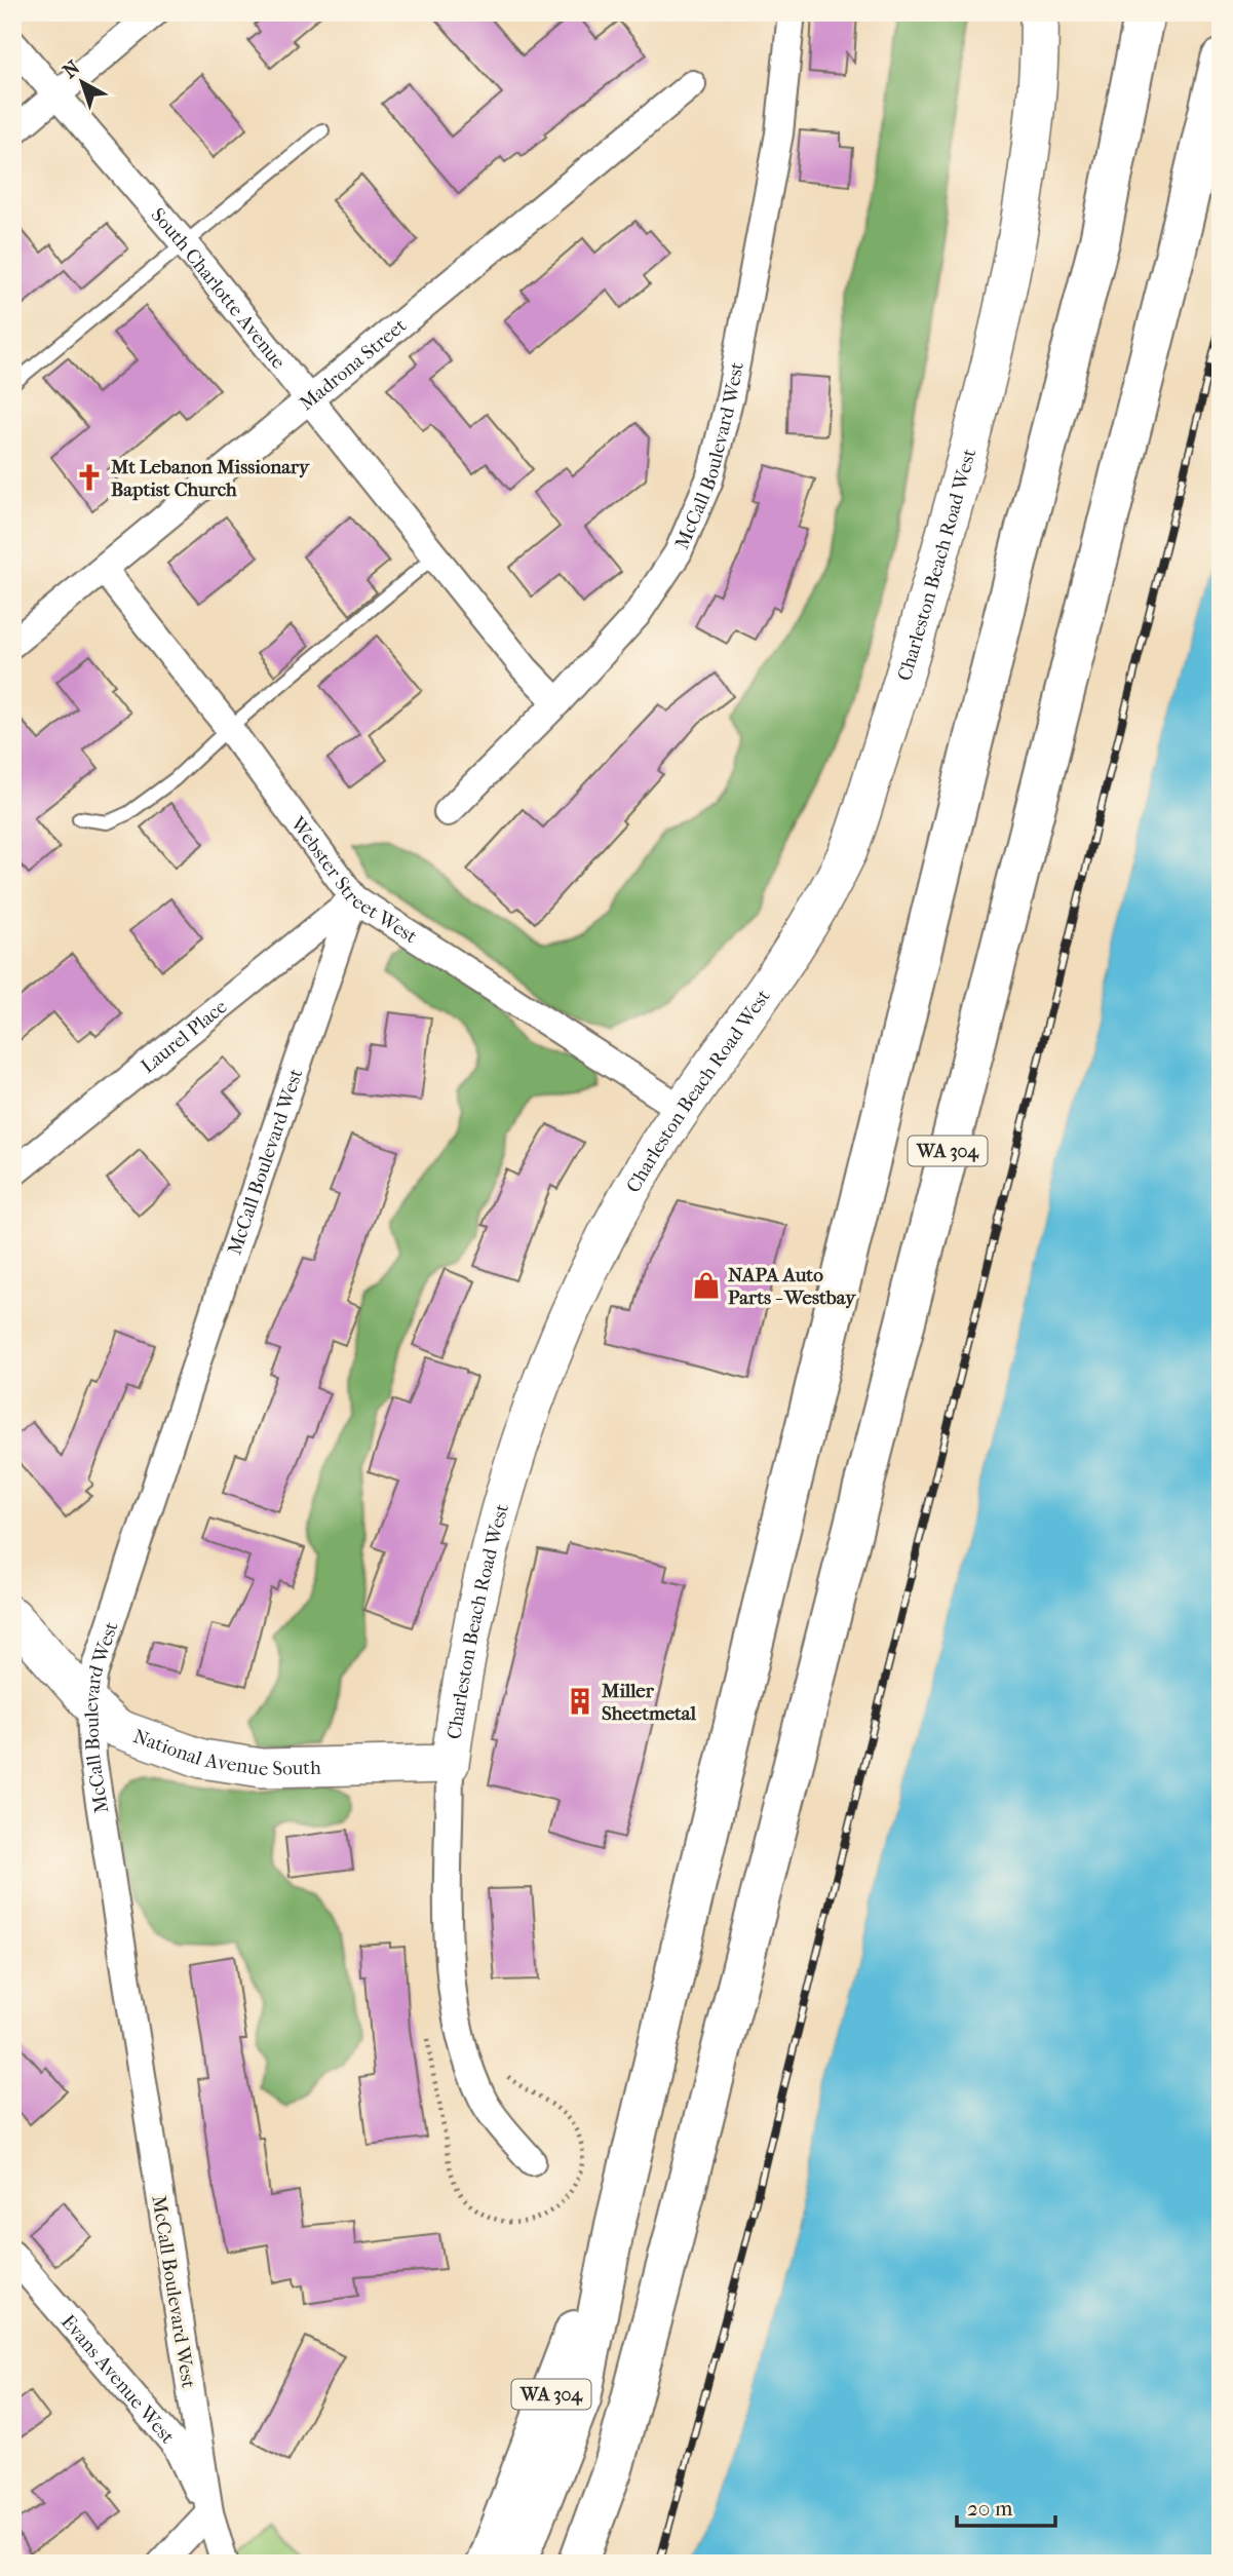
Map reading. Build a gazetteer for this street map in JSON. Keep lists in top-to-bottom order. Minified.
{"streets":{"highway":["WA 304"],"main road":["Charleston Beach Road West","National Avenue South"],"street":["South Charlotte Avenue","Madrona Street","McCall Boulevard West","Webster Street West","Laurel Place","Evans Avenue West"]},"crossings":[["South Charlotte Avenue","Madrona Street"],["South Charlotte Avenue","McCall Boulevard West"],["Madrona Street","Webster Street West"],["McCall Boulevard West","Webster Street West"],["McCall Boulevard West","Laurel Place"],["McCall Boulevard West","National Avenue South"],["McCall Boulevard West","Evans Avenue West"],["Charleston Beach Road West","Webster Street West"],["Charleston Beach Road West","National Avenue South"],["Webster Street West","Laurel Place"]],"places":{"church":["Mt Lebanon Missionary Baptist Church"],"shop":["NAPA Auto Parts - Westbay"],"building":["Miller Sheetmetal"]},"scale_bar":"20 m","north":"top left"}
